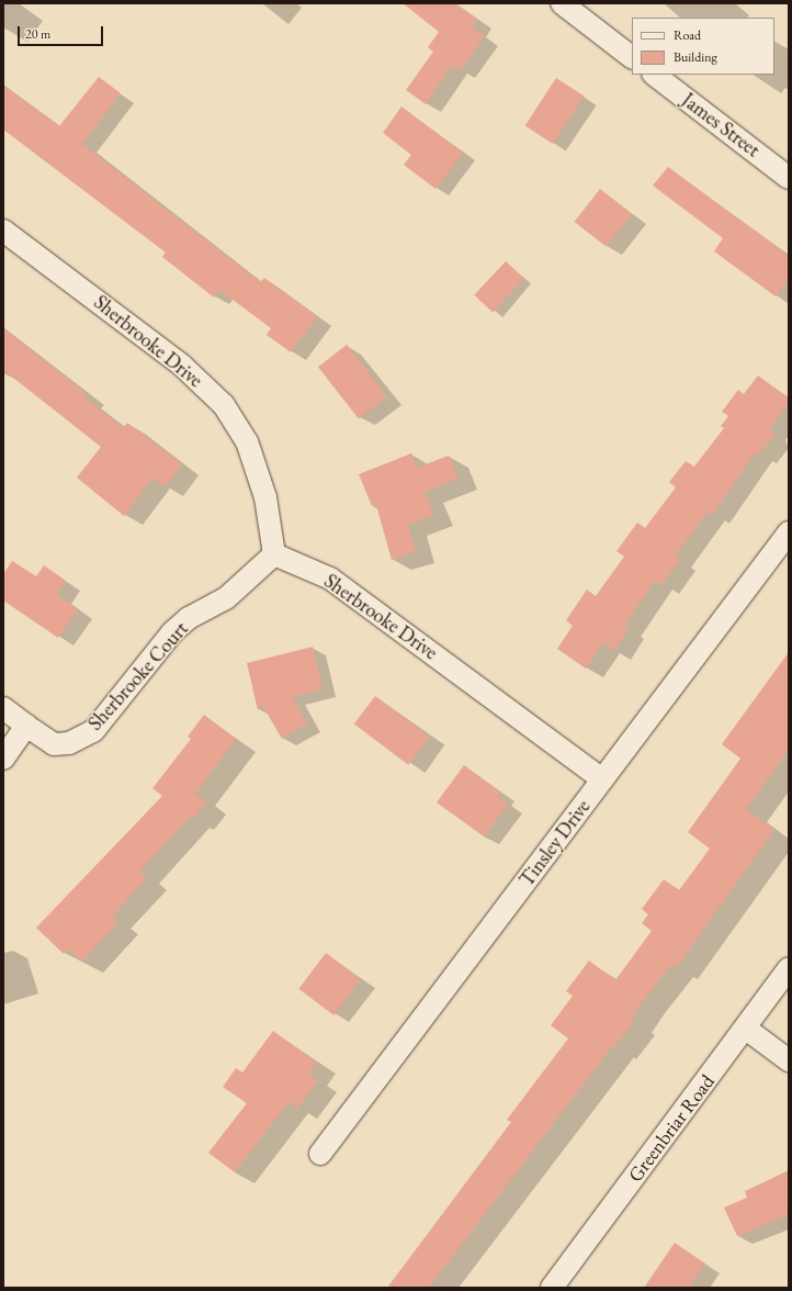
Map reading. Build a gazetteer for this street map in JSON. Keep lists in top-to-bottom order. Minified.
{"streets":{"street":["James Street","Sherbrooke Drive","Sherbrooke Court","Tinsley Drive","Greenbriar Road"]},"crossings":[["Sherbrooke Drive","Sherbrooke Court"],["Sherbrooke Drive","Tinsley Drive"]],"legend":["Road","Building"],"scale_bar":"20 m"}
